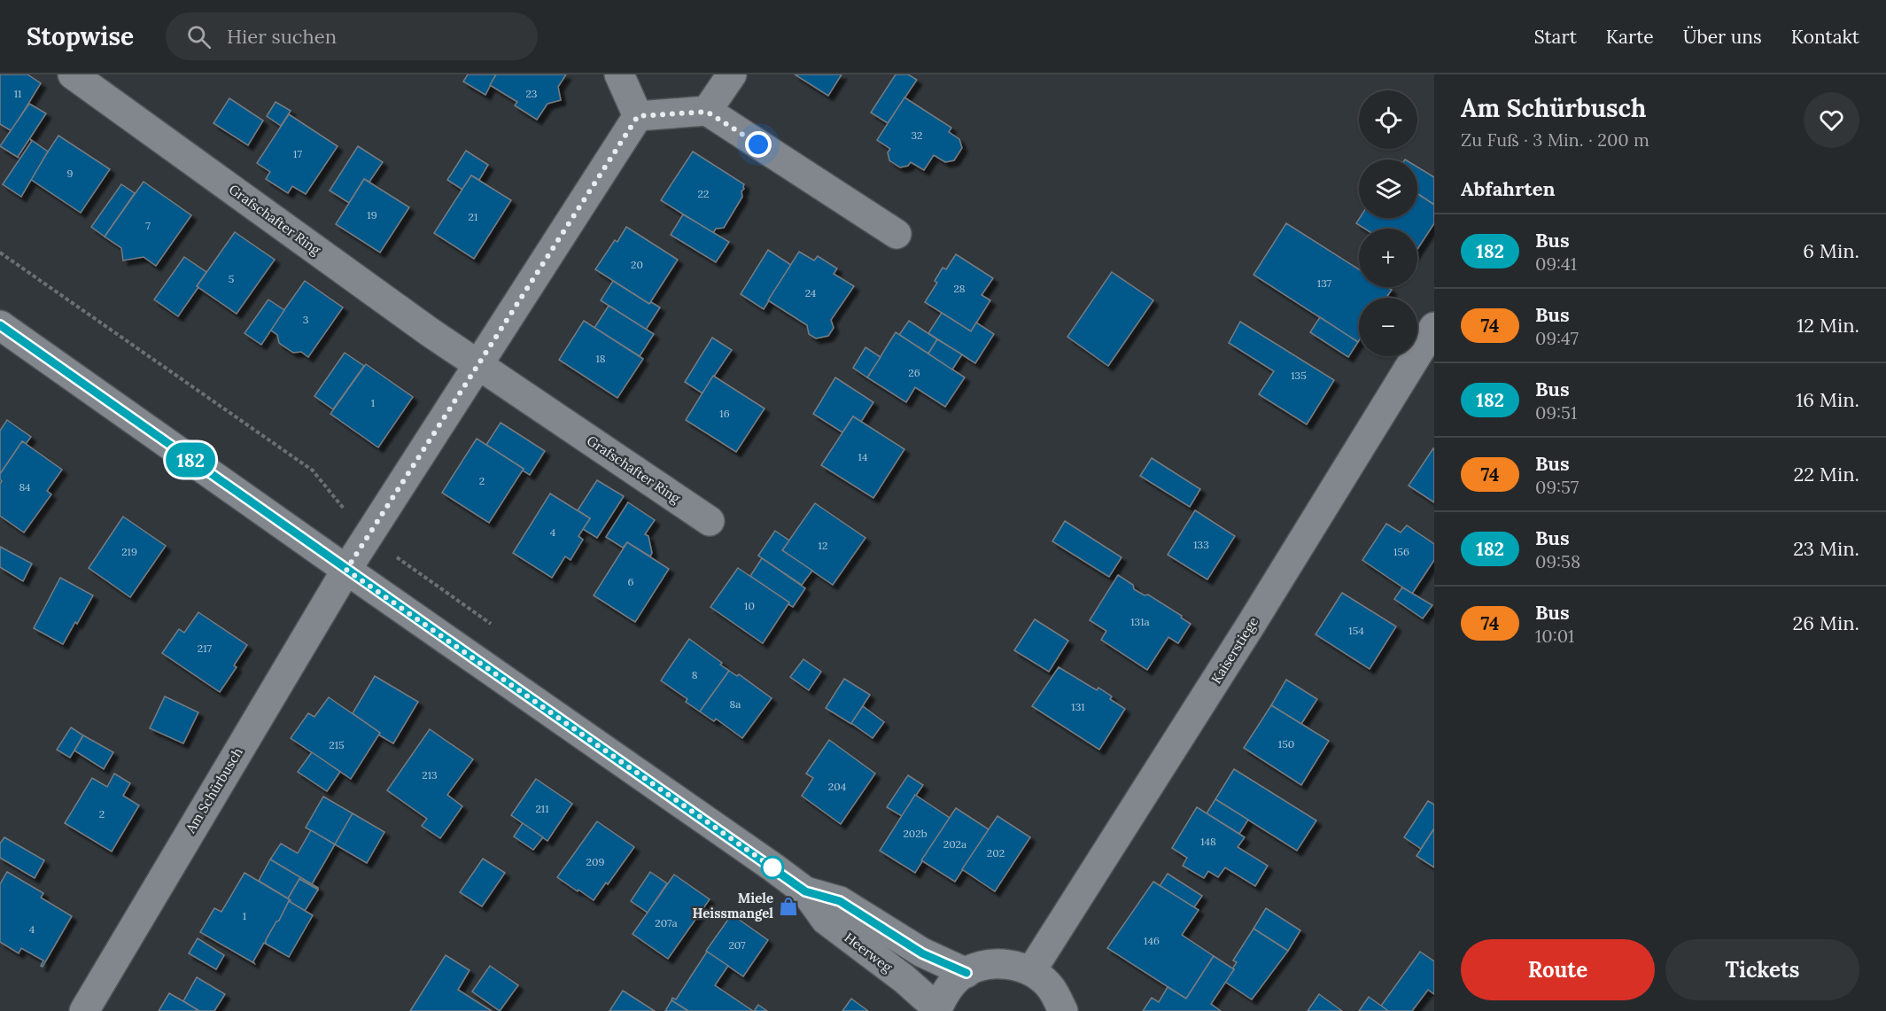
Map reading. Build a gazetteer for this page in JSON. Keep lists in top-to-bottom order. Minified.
{"streets":{"street":["Grafschafter Ring","Kaiserstiege","Am Schürbusch","Heerweg"]},"crossings":[["Am Schürbusch","Heerweg"]],"places":{"shop":["Miele Heissmangel"]},"lines":["bus line 182"],"house_numbers":["11","23","32","17","9","22","19","21","7","20","5","137","28","24","3","18","26","135","1","16","14","2","84","4","133","12","219","156","6","10","131a","154","217","8","8a","131","150","215","213","204","211","2","202b","148","202a","202","209","1","207a","4","146","207"],"page":{"header":"Stopwise","search":"Hier suchen","nav":["Start","Karte","Über uns","Kontakt"],"on_map":"182","heading":[["Am Schürbusch","Zu Fuß · 3 Min. · 200 m"],"Abfahrten"],"map_buttons":["+","−"],"list":[{"mark":"182","name":"Bus","note":"09:41","value":"6 Min."},{"mark":"74","name":"Bus","note":"09:47","value":"12 Min."},{"mark":"182","name":"Bus","note":"09:51","value":"16 Min."},{"mark":"74","name":"Bus","note":"09:57","value":"22 Min."},{"mark":"182","name":"Bus","note":"09:58","value":"23 Min."},{"mark":"74","name":"Bus","note":"10:01","value":"26 Min."}],"buttons":["Route","Tickets"]}}
